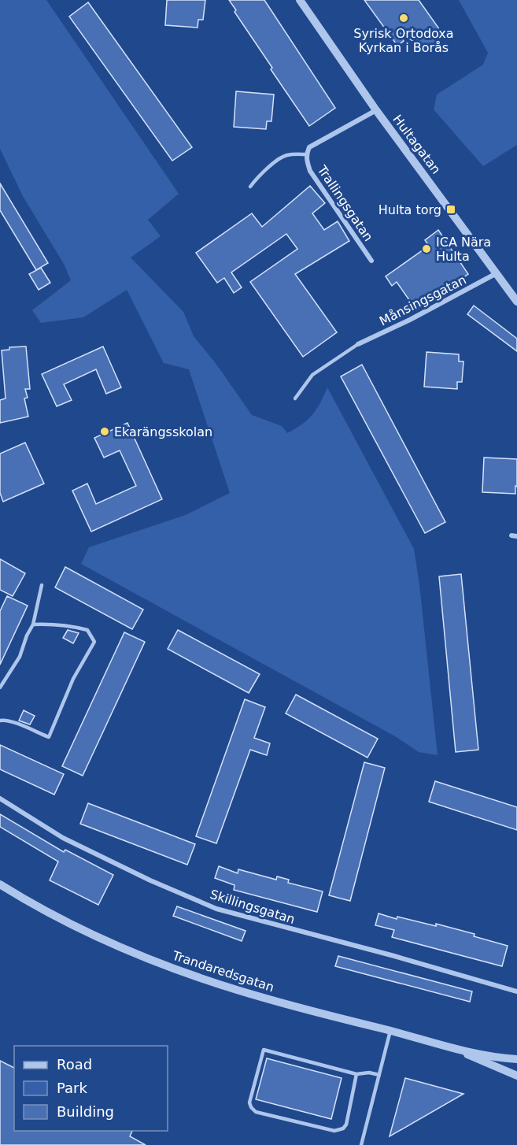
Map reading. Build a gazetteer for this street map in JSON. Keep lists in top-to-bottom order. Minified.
{"streets":{"street":["Hultagatan","Trallingsgatan","Månsingsgatan","Skillingsgatan","Trandaredsgatan"]},"crossings":[["Hultagatan","Trallingsgatan"],["Hultagatan","Månsingsgatan"]],"places":{"other":["Syrisk Ortodoxa Kyrkan i Borås","ICA Nära Hulta","Ekarängsskolan"],"transit":["Hulta torg"]},"legend":["Road","Park","Building"]}
